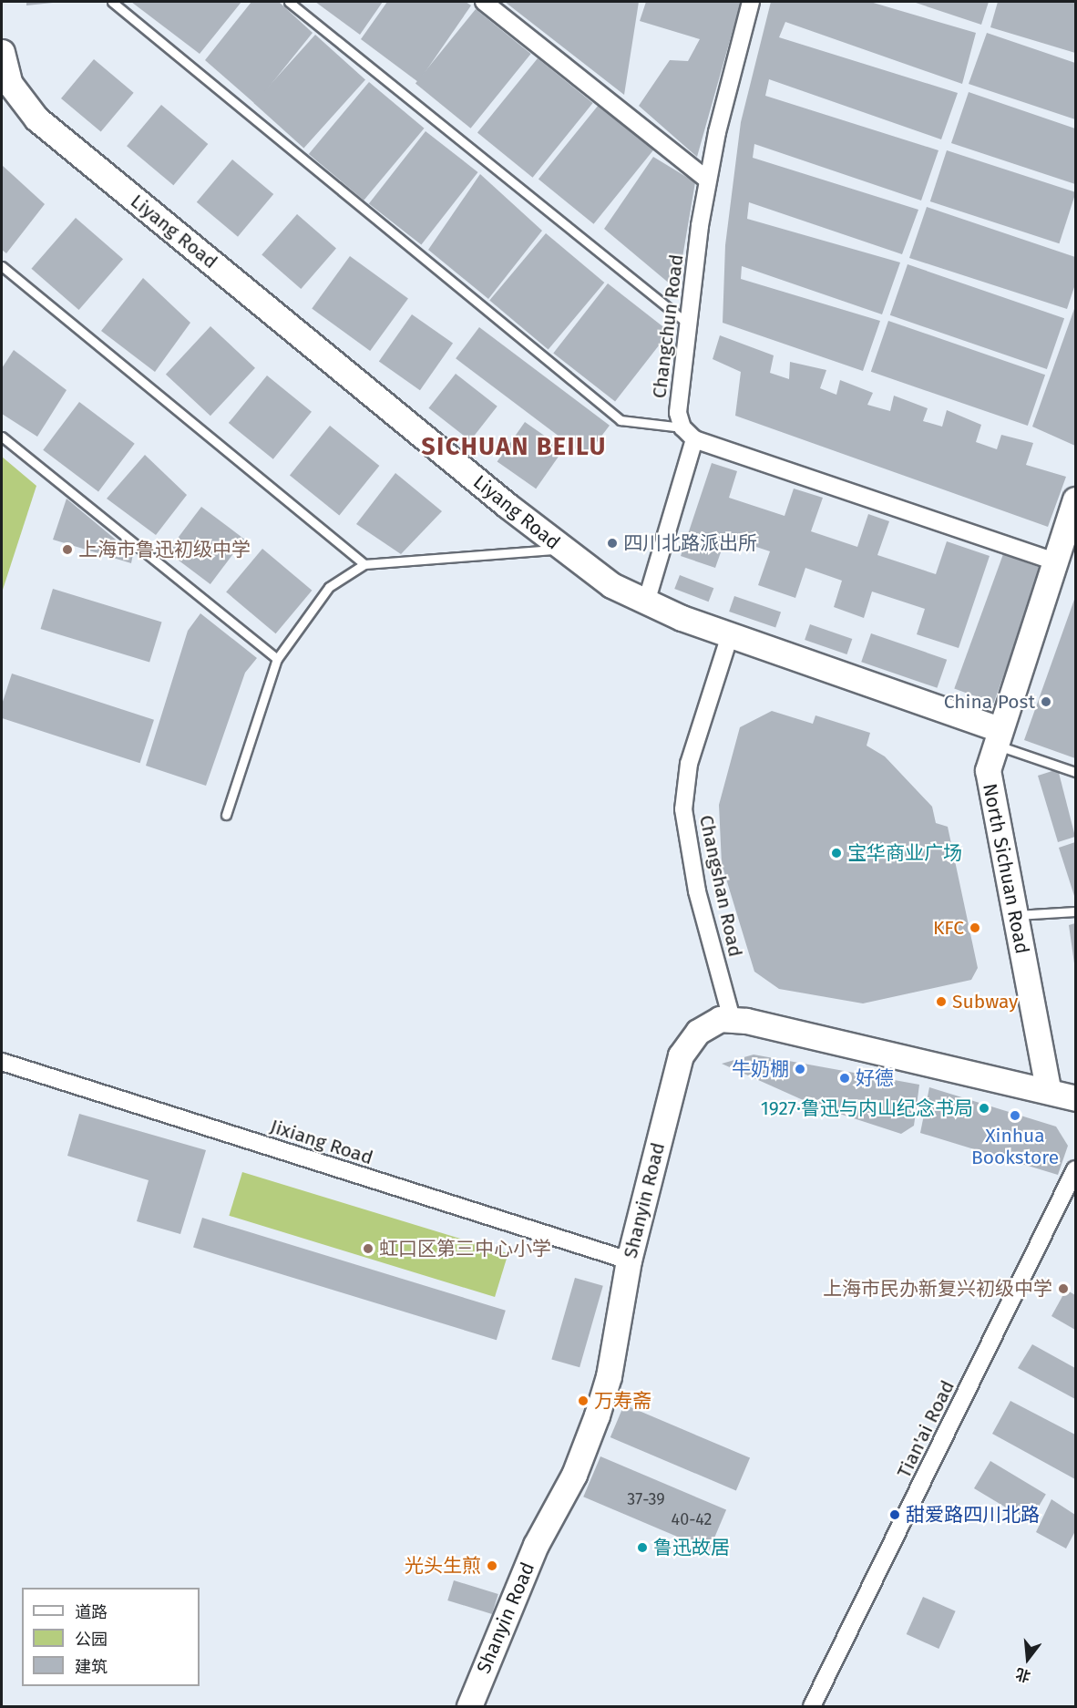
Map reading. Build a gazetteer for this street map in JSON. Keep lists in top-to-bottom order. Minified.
{"streets":{"street":["Liyang Road","Changchun Road","North Sichuan Road","Changshan Road","Jixiang Road","Shanyin Road","Tian'ai Road"]},"crossings":[["Liyang Road","North Sichuan Road"],["Liyang Road","Changshan Road"],["North Sichuan Road","Shanyin Road"],["Changshan Road","Shanyin Road"],["Jixiang Road","Shanyin Road"]],"districts":["SICHUAN BEILU"],"places":["四川北路派出所","上海市鲁迅初级中学","China Post","宝华商业广场","KFC","Subway","牛奶棚","好德","1927·鲁迅与内山纪念书局","Xinhua Bookstore","虹口区第三中心小学","上海市民办新复兴初级中学","万寿斋","甜爱路四川北路","鲁迅故居","光头生煎"],"house_numbers":["37-39","40-42"],"legend":["道路","公园","建筑"],"north":"bottom"}
